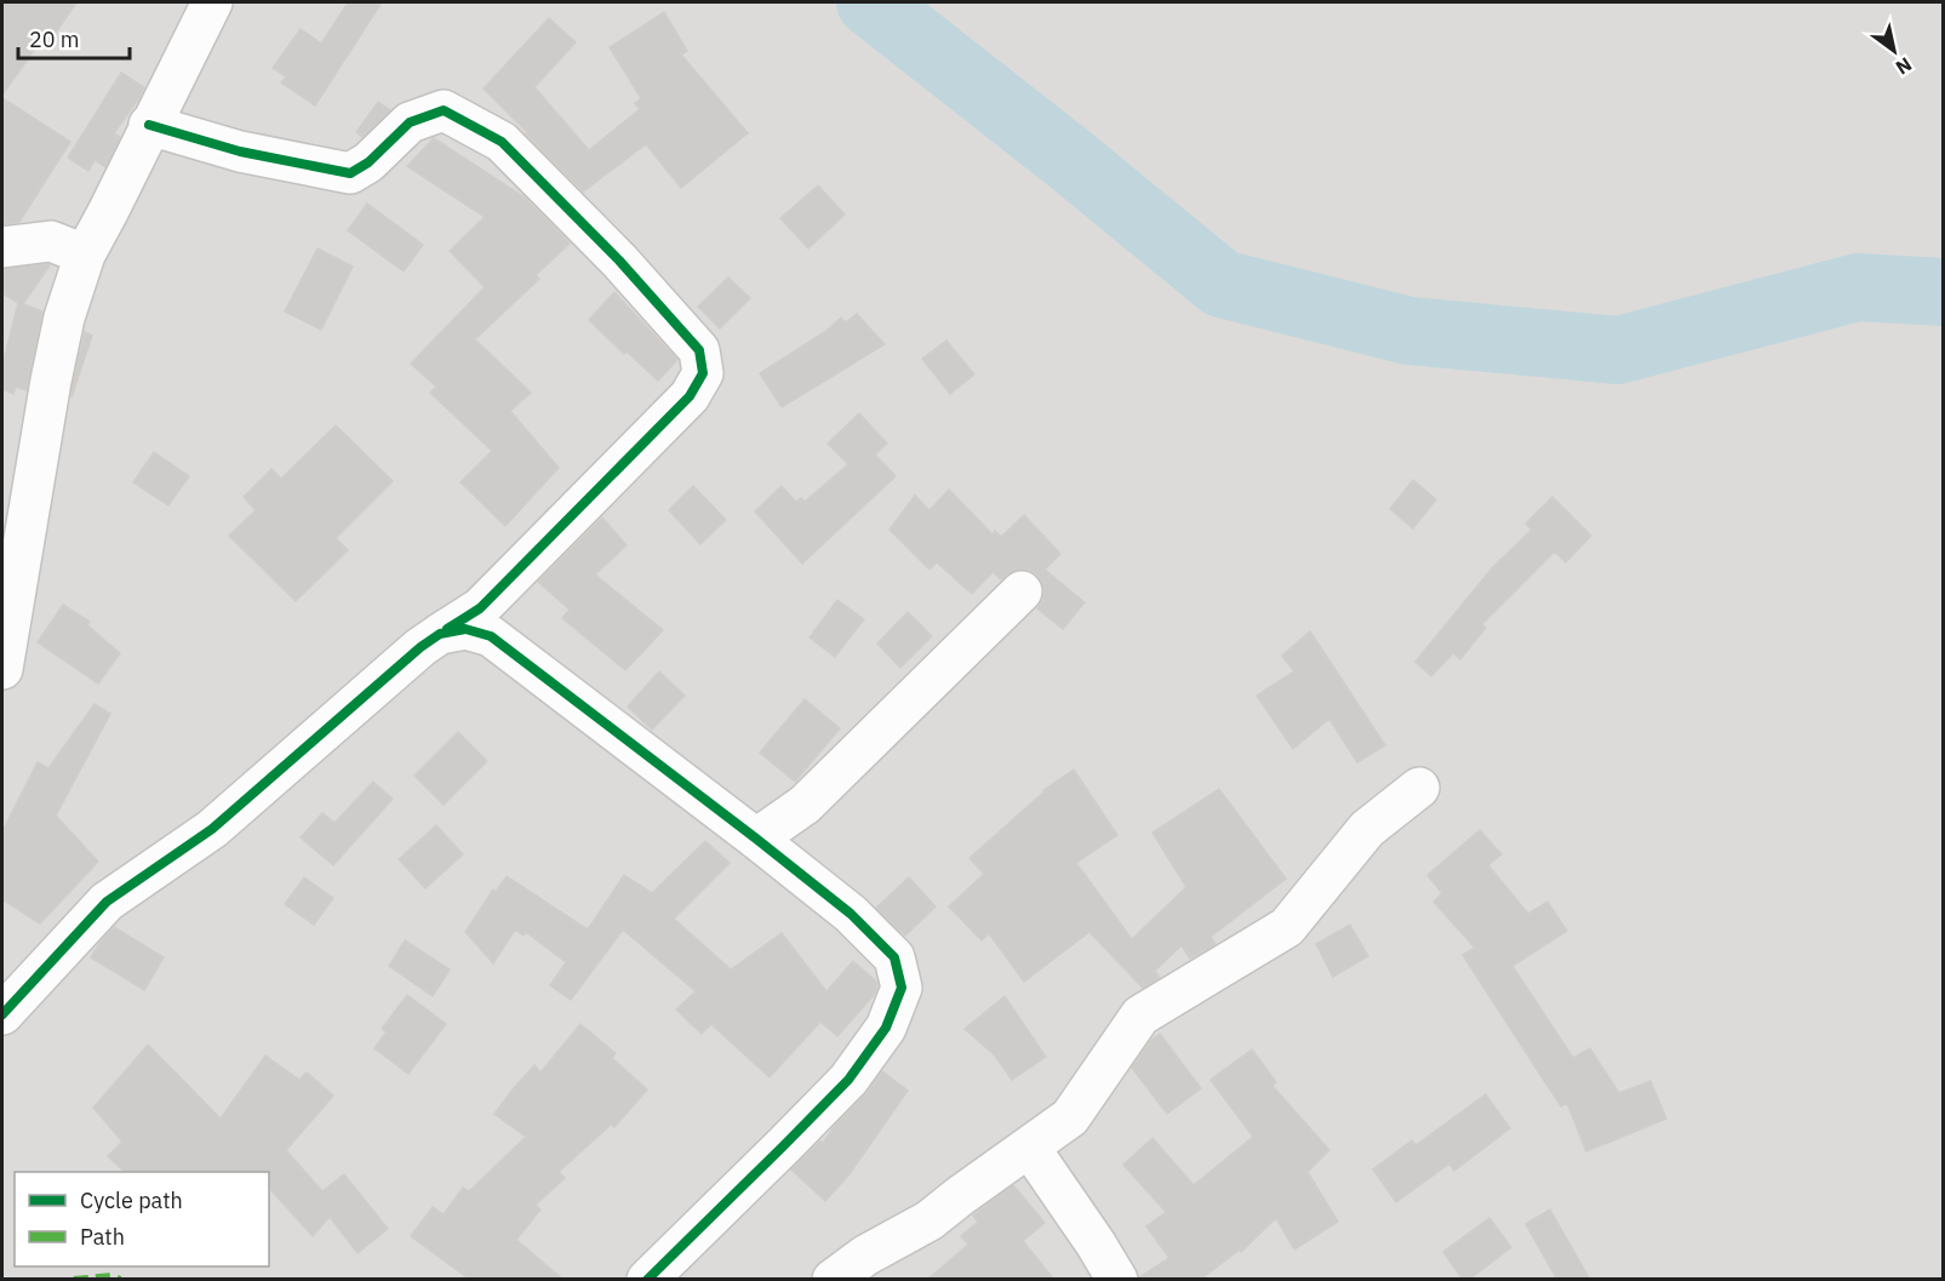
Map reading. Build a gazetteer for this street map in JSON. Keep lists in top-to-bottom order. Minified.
{"legend":["Cycle path","Path"],"scale_bar":"20 m","north":"bottom right"}
